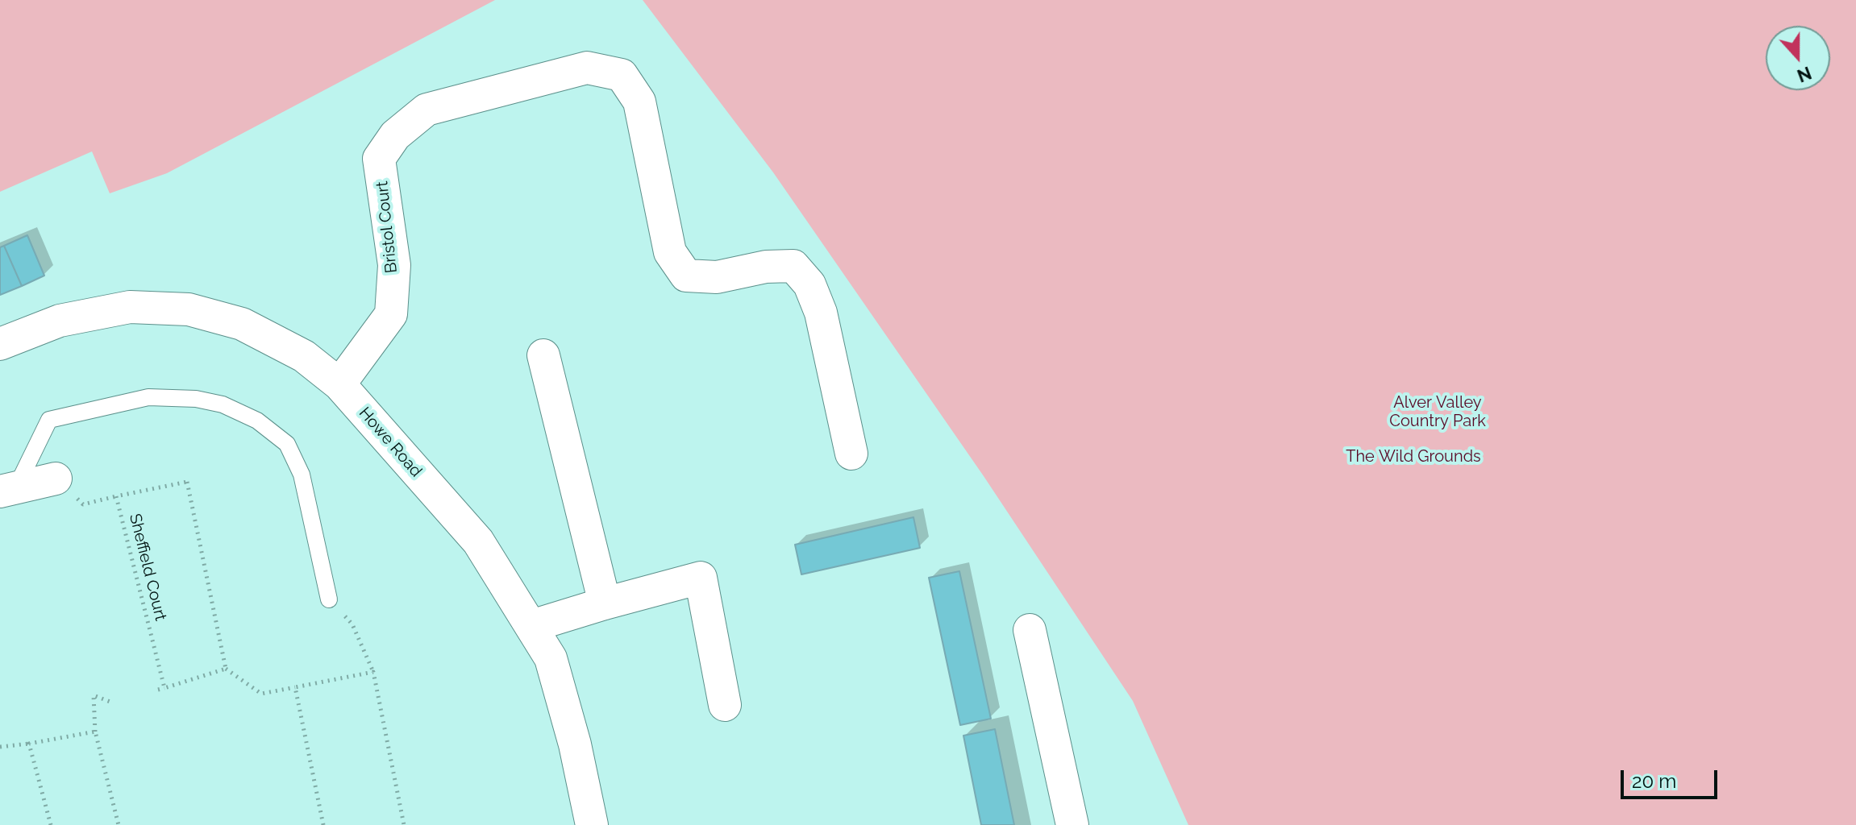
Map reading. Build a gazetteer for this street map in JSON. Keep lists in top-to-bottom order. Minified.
{"streets":{"street":["Bristol Court","Howe Road"],"path":["Sheffield Court"]},"crossings":[["Bristol Court","Howe Road"]],"parks":["Alver Valley Country Park","The Wild Grounds"],"scale_bar":"20 m","north":"bottom"}
